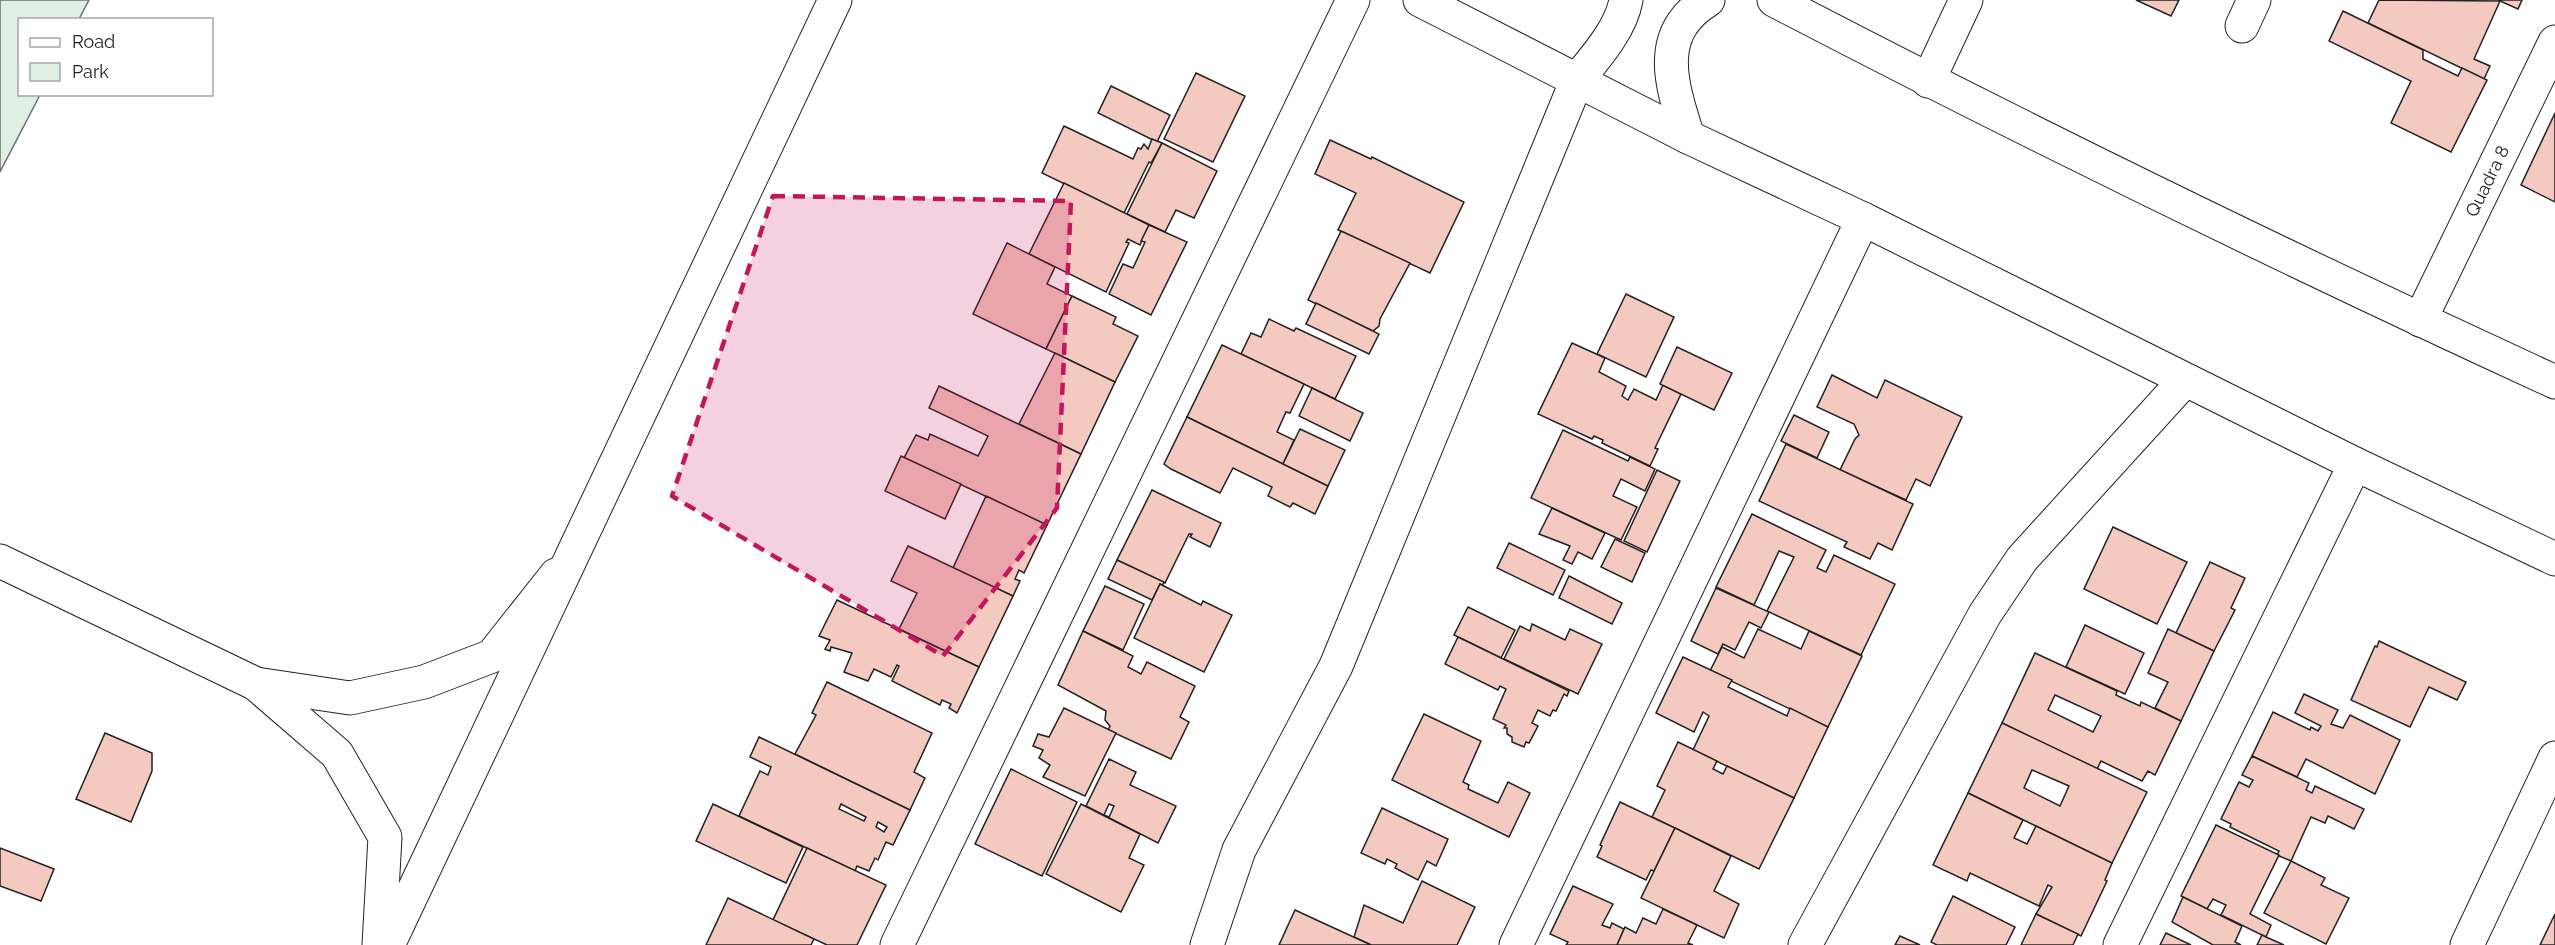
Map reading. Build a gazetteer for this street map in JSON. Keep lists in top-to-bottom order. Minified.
{"streets":{"main road":["Quadra 8"]},"legend":["Road","Park"]}
